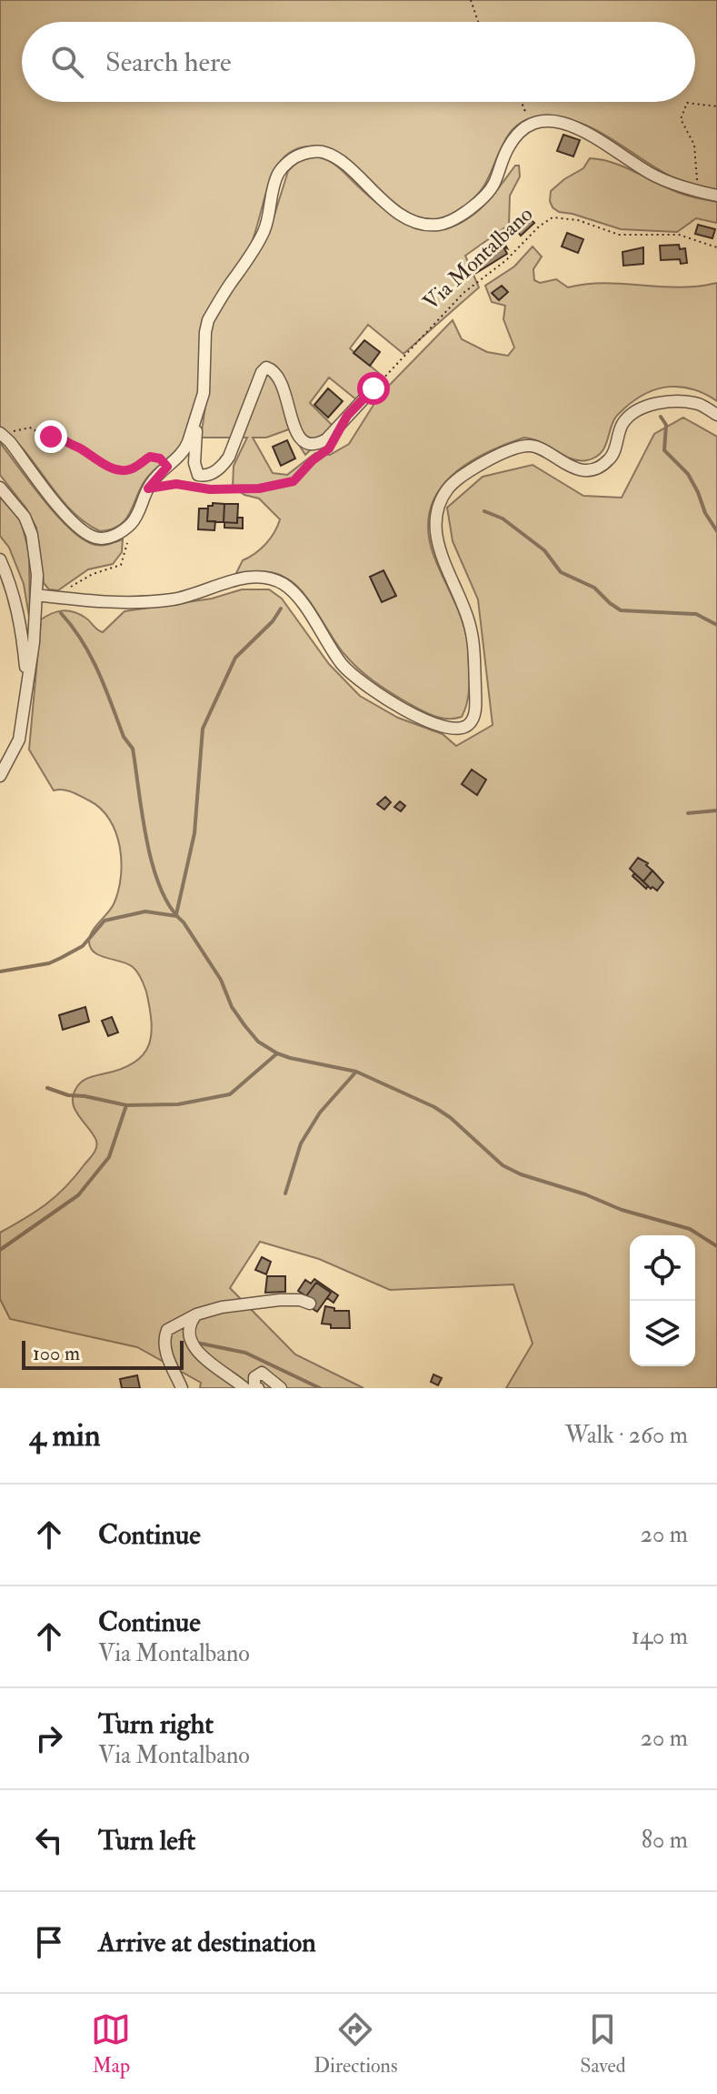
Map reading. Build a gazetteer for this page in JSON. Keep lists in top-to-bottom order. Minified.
{"streets":{"street":["Via Montalbano"]},"scale_bar":"100 m","page":{"search":"Search here","scale":"100 m","heading":["4 min","Walk · 260 m"],"list":[["Continue","20 m"],["Continue","Via Montalbano","140 m"],["Turn right","Via Montalbano","20 m"],["Turn left","80 m"],"Arrive at destination"],"nav":["Map","Directions","Saved"]}}
